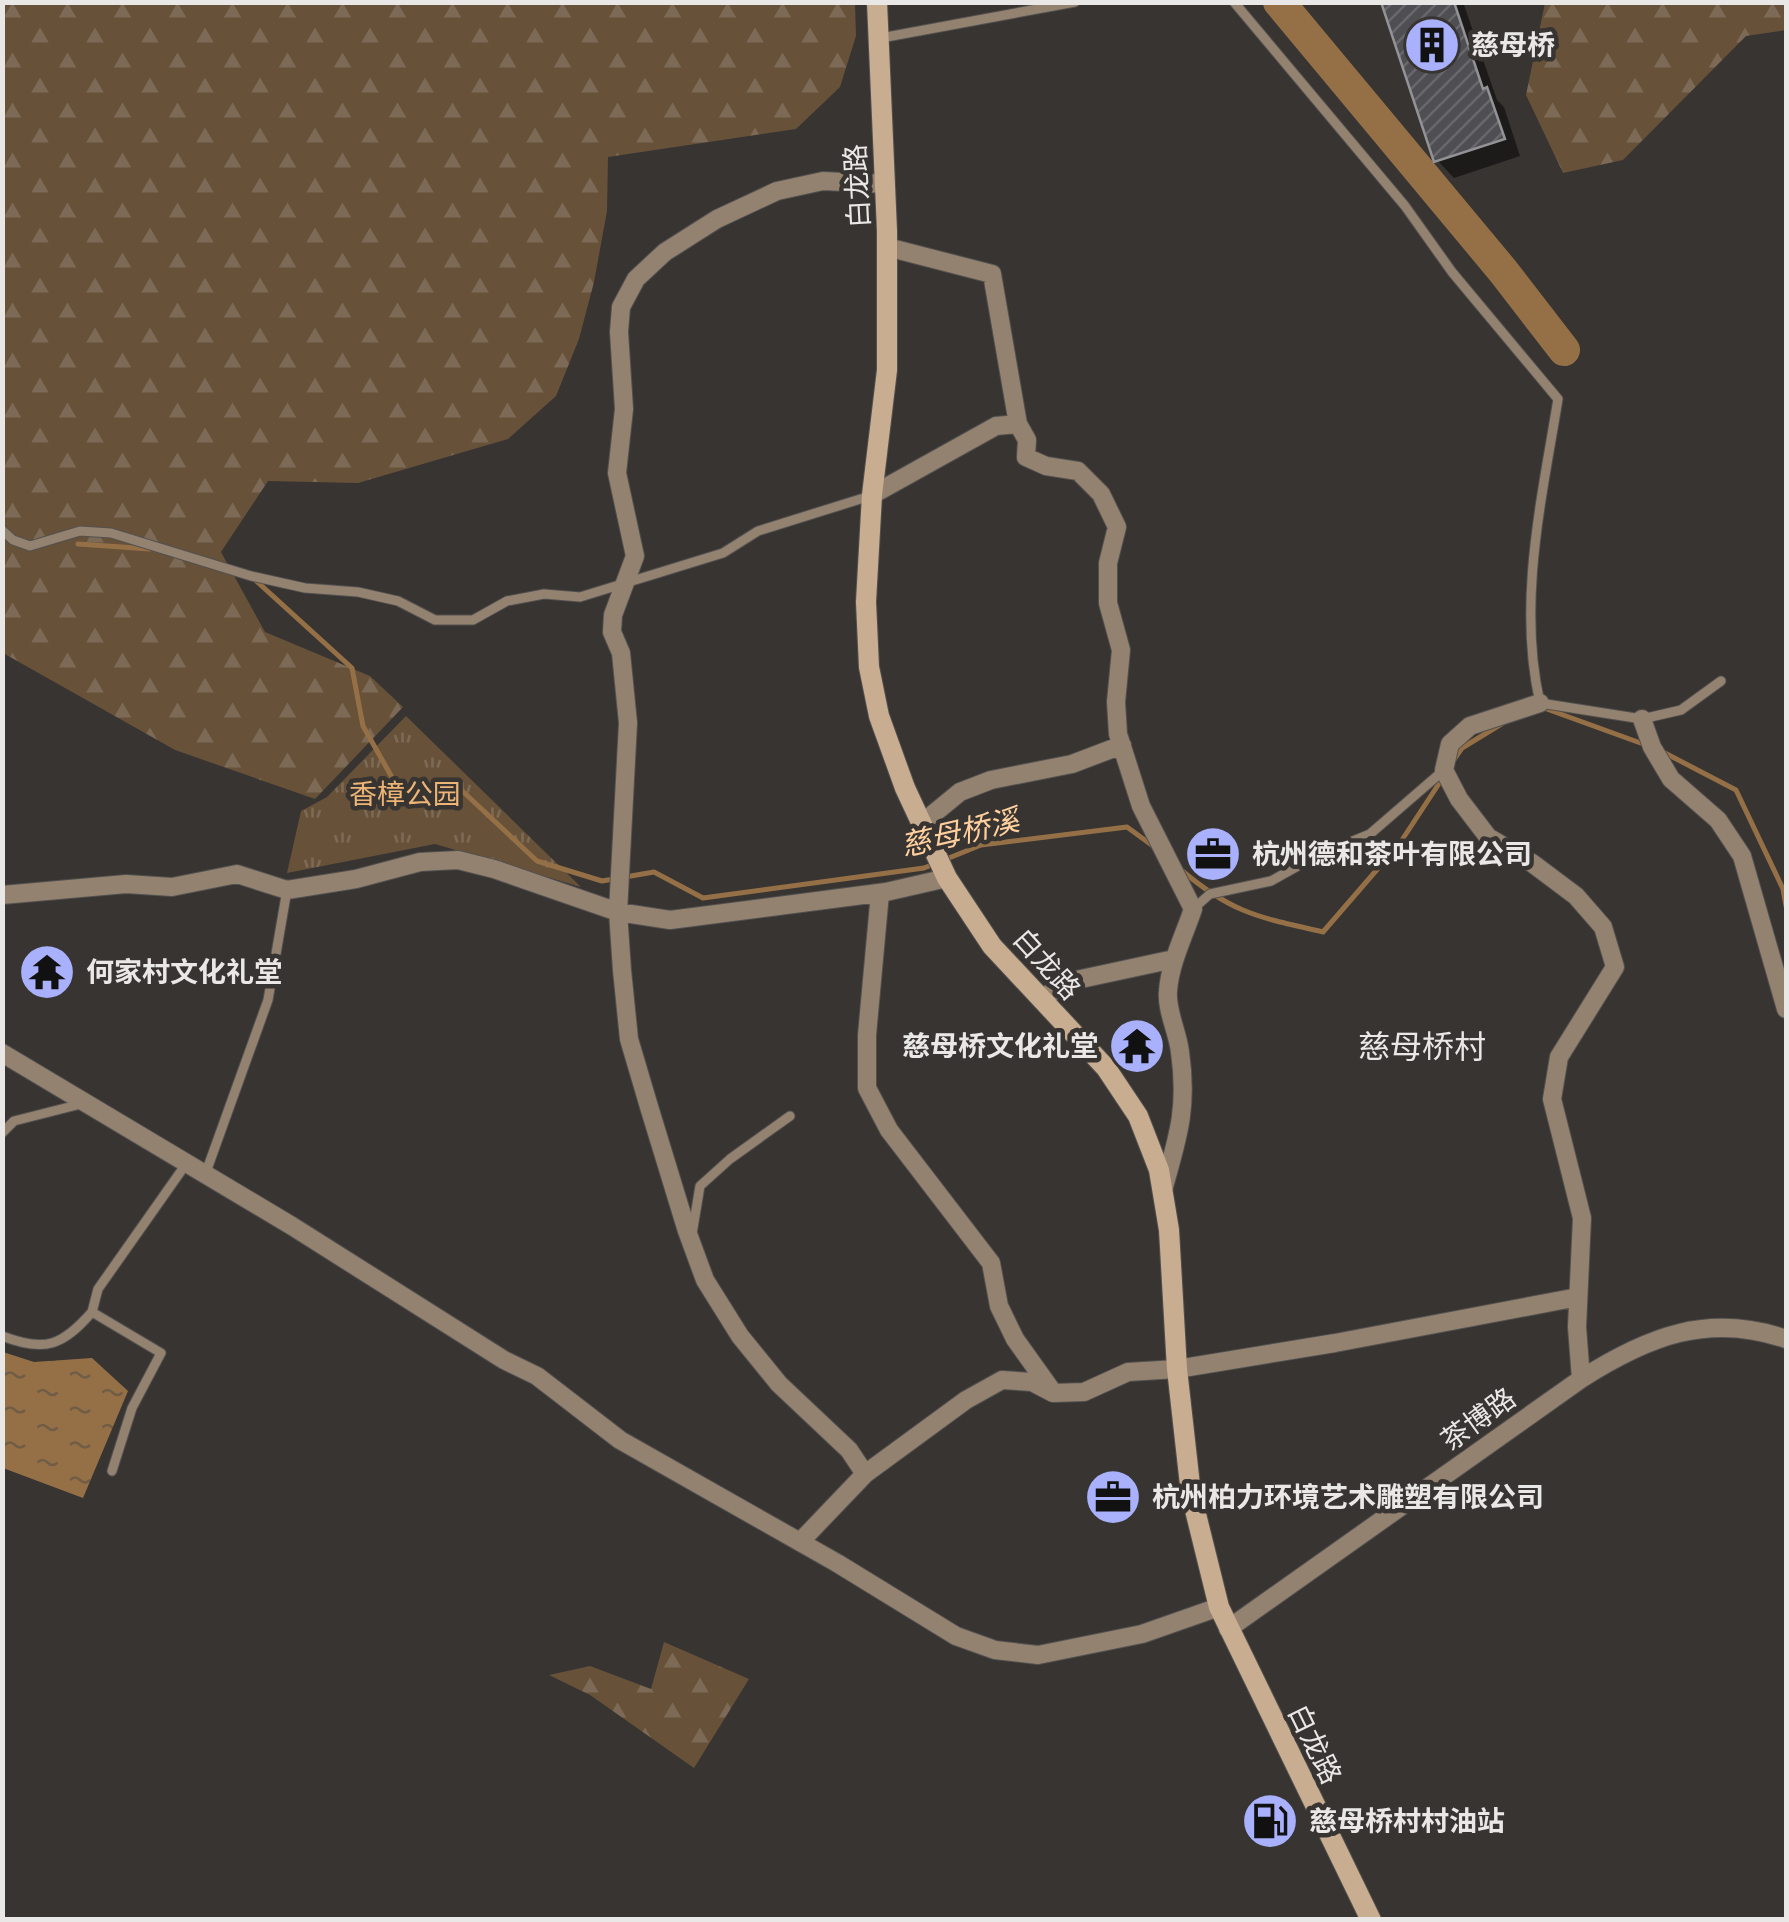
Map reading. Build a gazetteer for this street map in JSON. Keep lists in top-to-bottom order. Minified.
{"streets":{"street":["白龙路","茶博路"]},"crossings":[["白龙路","茶博路"]],"districts":["慈母桥村"],"water":["慈母桥溪"],"parks":["香樟公园"],"places":{"building":["慈母桥"],"office":["杭州德和茶叶有限公司","杭州柏力环境艺术雕塑有限公司"],"temple":["何家村文化礼堂","慈母桥文化礼堂"],"fuel station":["慈母桥村村油站"]}}
